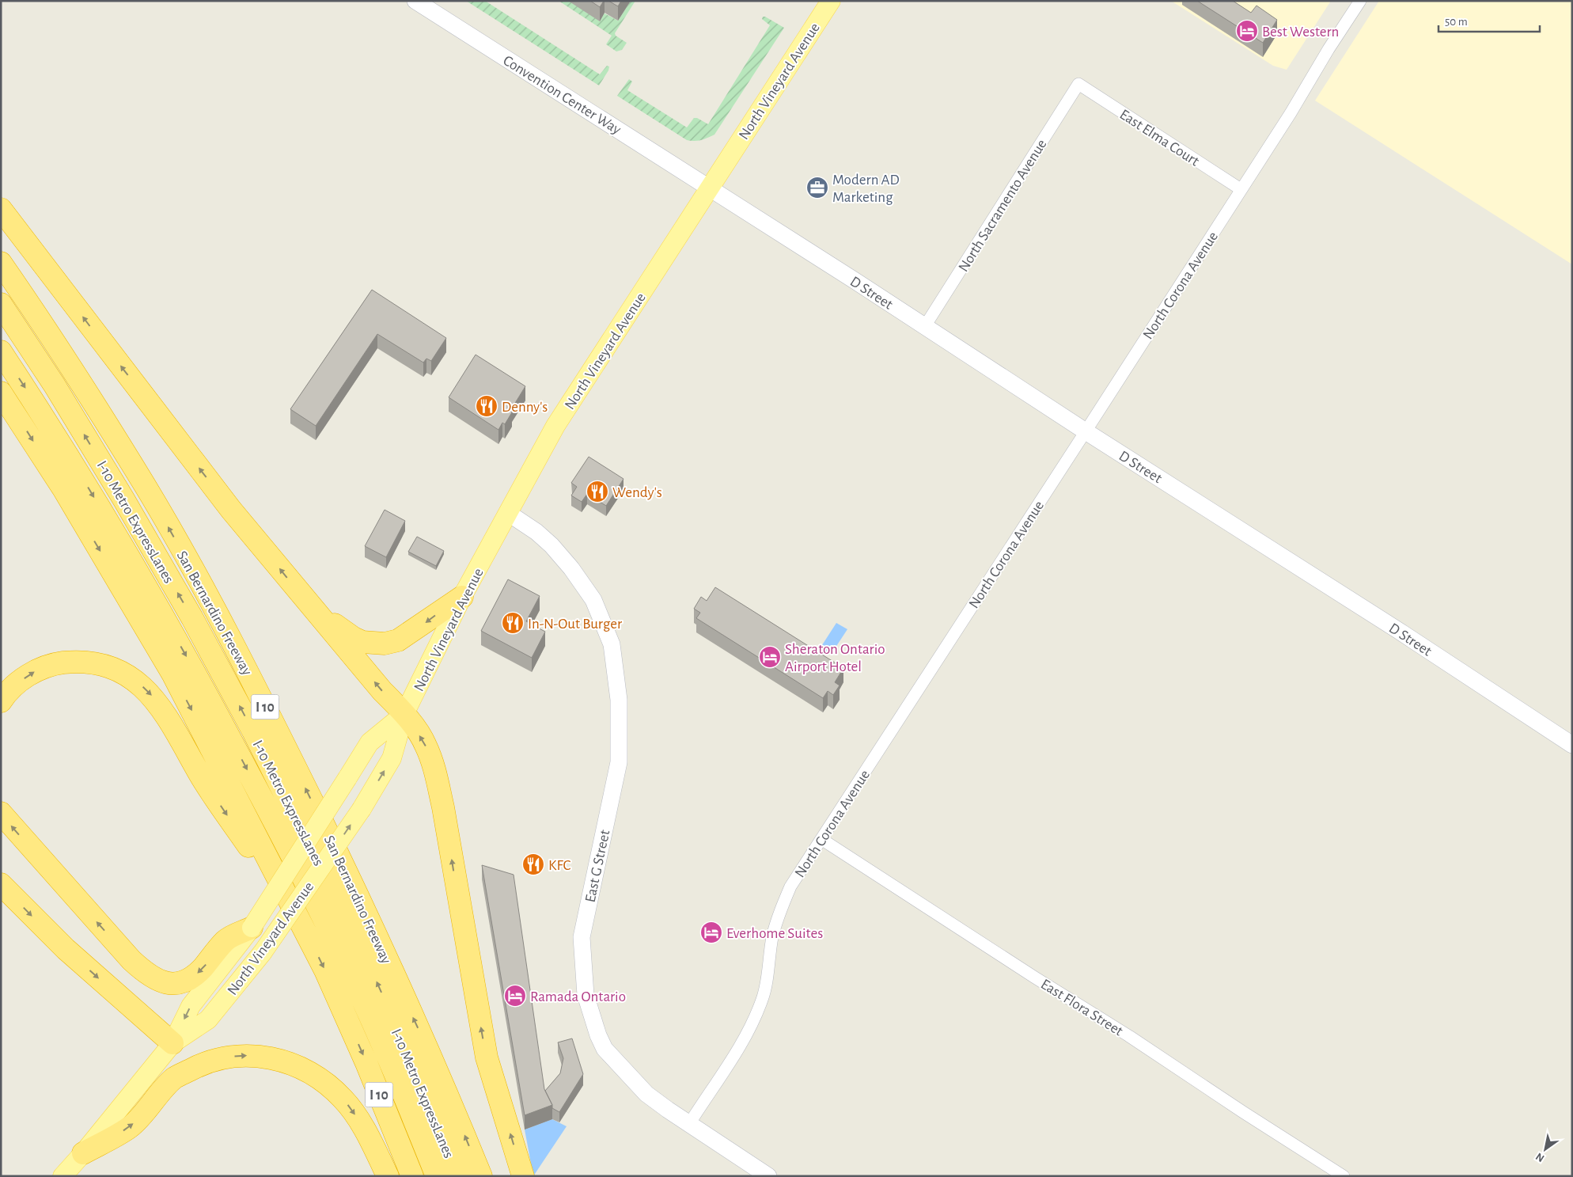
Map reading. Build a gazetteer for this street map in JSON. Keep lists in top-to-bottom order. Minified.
{"streets":{"highway":["I-10 Metro ExpressLanes","San Bernardino Freeway","I 10"],"main road":["North Vineyard Avenue"],"street":["Convention Center Way","East Elma Court","North Sacramento Avenue","North Corona Avenue","D Street","East G Street","East Flora Street"]},"crossings":[["North Vineyard Avenue","Convention Center Way"],["North Vineyard Avenue","D Street"],["North Vineyard Avenue","East G Street"],["Convention Center Way","D Street"],["East Elma Court","North Sacramento Avenue"],["East Elma Court","North Corona Avenue"],["North Sacramento Avenue","D Street"],["North Corona Avenue","D Street"],["North Corona Avenue","East G Street"],["North Corona Avenue","East Flora Street"]],"places":{"hotel":["Best Western","Sheraton Ontario Airport Hotel","Everhome Suites","Ramada Ontario"],"office":["Modern AD Marketing"],"restaurant":["Denny's","Wendy's","In-N-Out Burger","KFC"]},"scale_bar":"50 m","north":"bottom left"}
